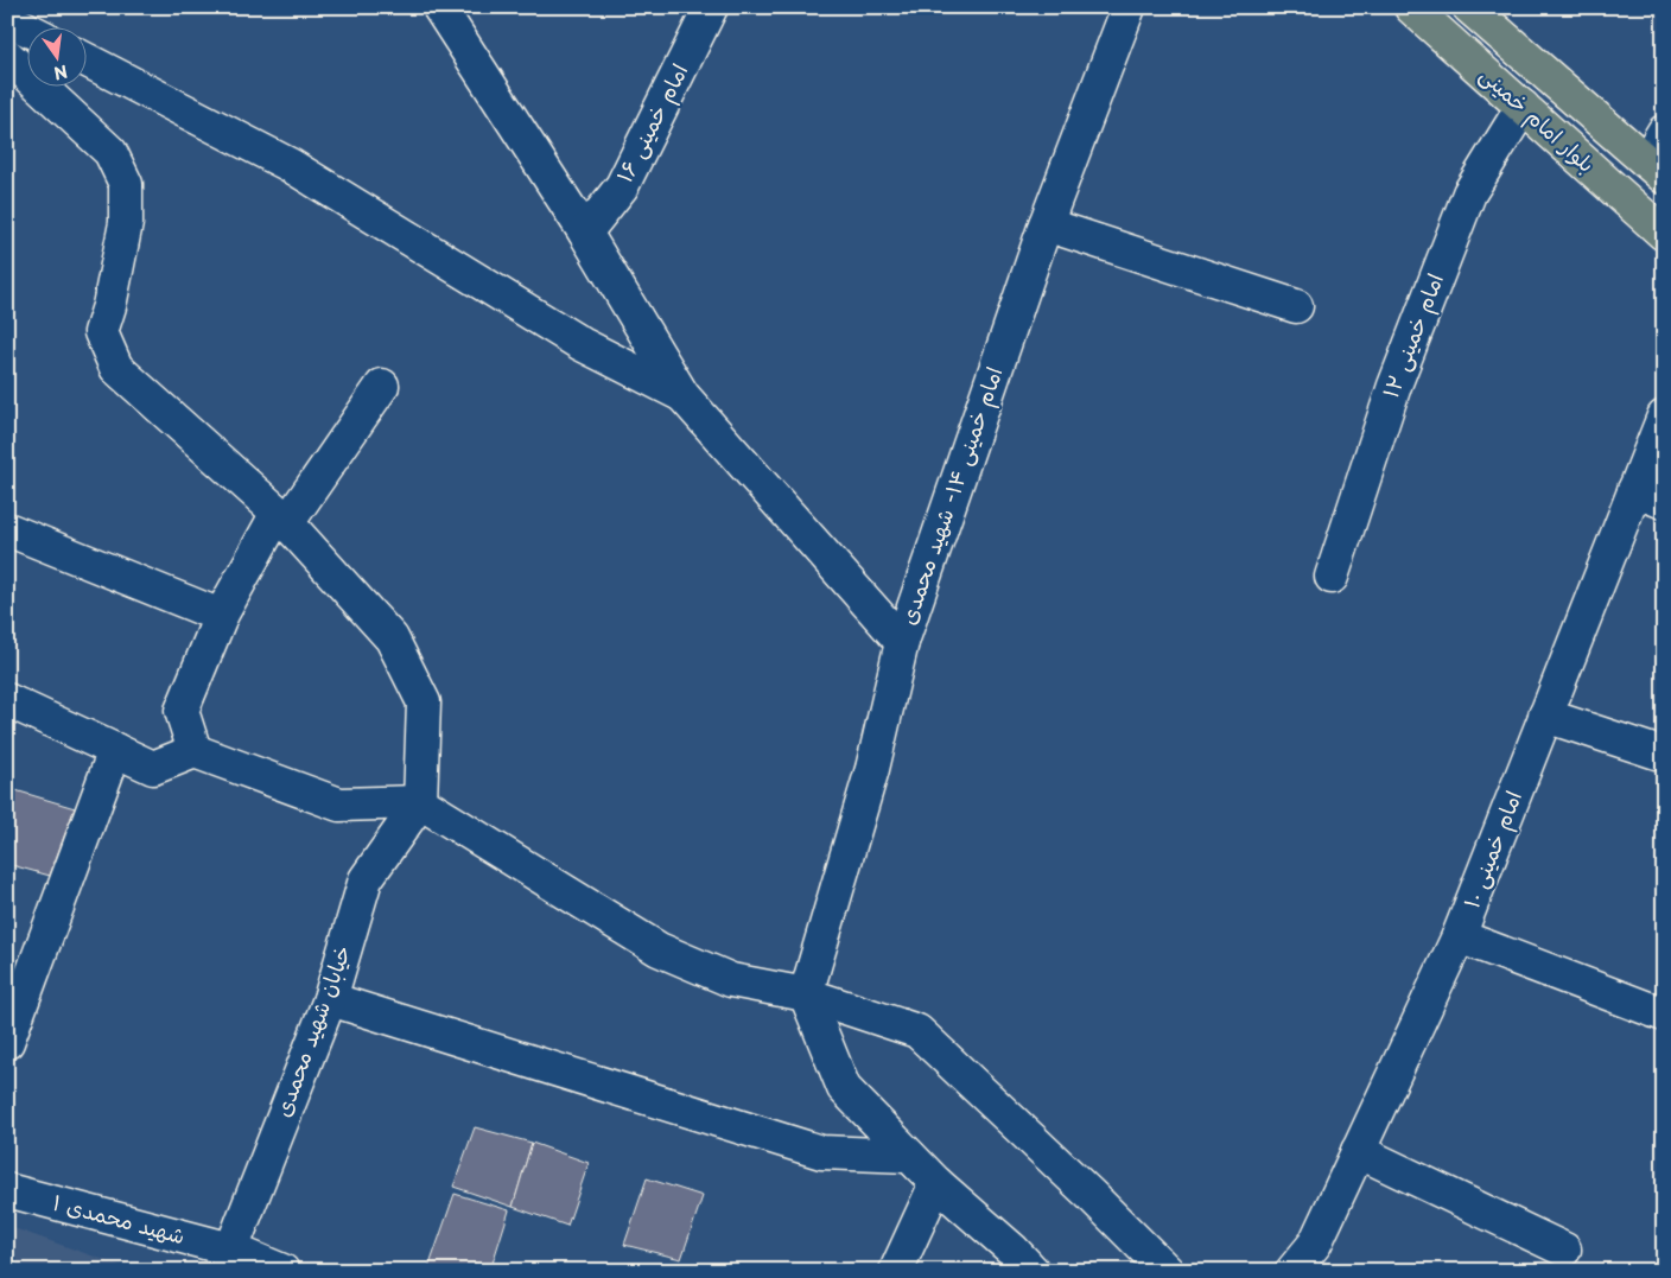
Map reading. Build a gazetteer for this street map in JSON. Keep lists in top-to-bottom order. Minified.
{"streets":{"main road":["بلوار امام خمینی"],"street":["امام خمینی ۱۶","امام خمینی ۱۲","امام خمینی ۱۴- شهید محمدی","امام خمینی ۱۰","خیابان شهید محمدی","شهید محمدی ۱"]},"crossings":[["بلوار امام خمینی","امام خمینی ۱۲"],["خیابان شهید محمدی","شهید محمدی ۱"]],"north":"bottom"}
